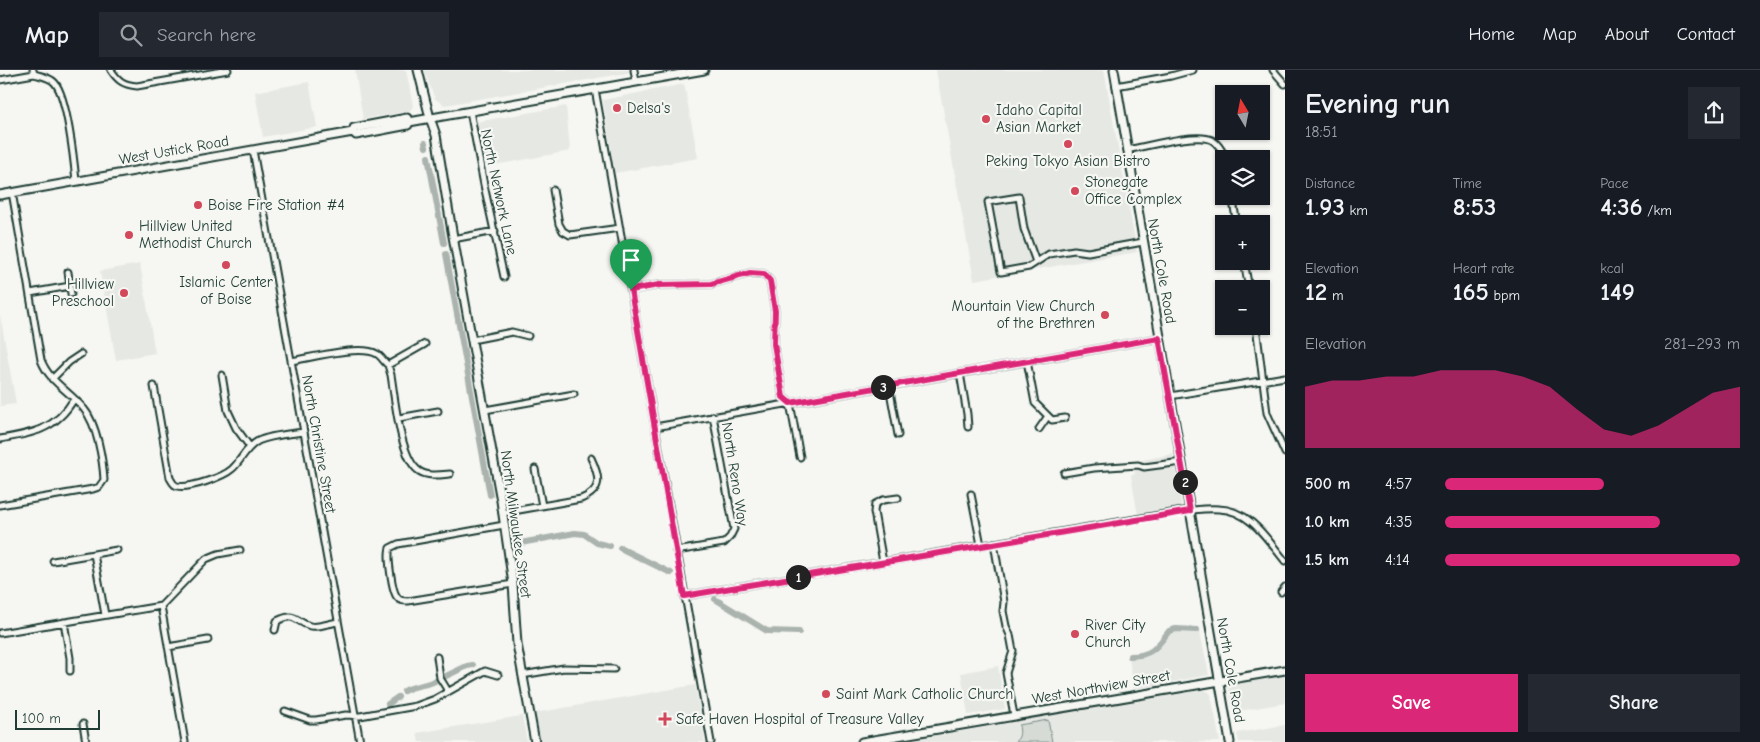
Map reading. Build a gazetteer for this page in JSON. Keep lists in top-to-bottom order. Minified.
{"streets":{"main road":["West Ustick Road","North Cole Road","North Milwaukee Street","West Northview Street"],"street":["North Network Lane","North Christine Street","North Reno Way"]},"crossings":[["West Ustick Road","North Network Lane"],["West Ustick Road","North Christine Street"],["West Ustick Road","North Milwaukee Street"],["North Cole Road","West Northview Street"]],"places":{"other":["Delsa's","Idaho Capital Asian Market","Peking Tokyo Asian Bistro","Stonegate Office Complex","Boise Fire Station #4","Hillview United Methodist Church","Islamic Center of Boise","Hillview Preschool","Mountain View Church of the Brethren","River City Church","Saint Mark Catholic Church"],"health":["Safe Haven Hospital of Treasure Valley"]},"scale_bar":"100 m","north":"top","page":{"header":"Map","search":"Search here","nav":["Home","Map","About","Contact"],"heading":["Evening run","18:51"],"map_buttons":["+","−"],"stats":[["Distance","1.93 km"],["Time","8:53"],["Pace","4:36 /km"],["Elevation","12 m"],["Heart rate","165 bpm"],["kcal","149"]],"chart":["Elevation","281–293 m"],"pins":["3","2","1"],"list":[{"name":"500 m","note":"4:57"},{"name":"1.0 km","note":"4:35"},{"name":"1.5 km","note":"4:14"}],"buttons":["Save","Share"],"scale":"100 m"}}
